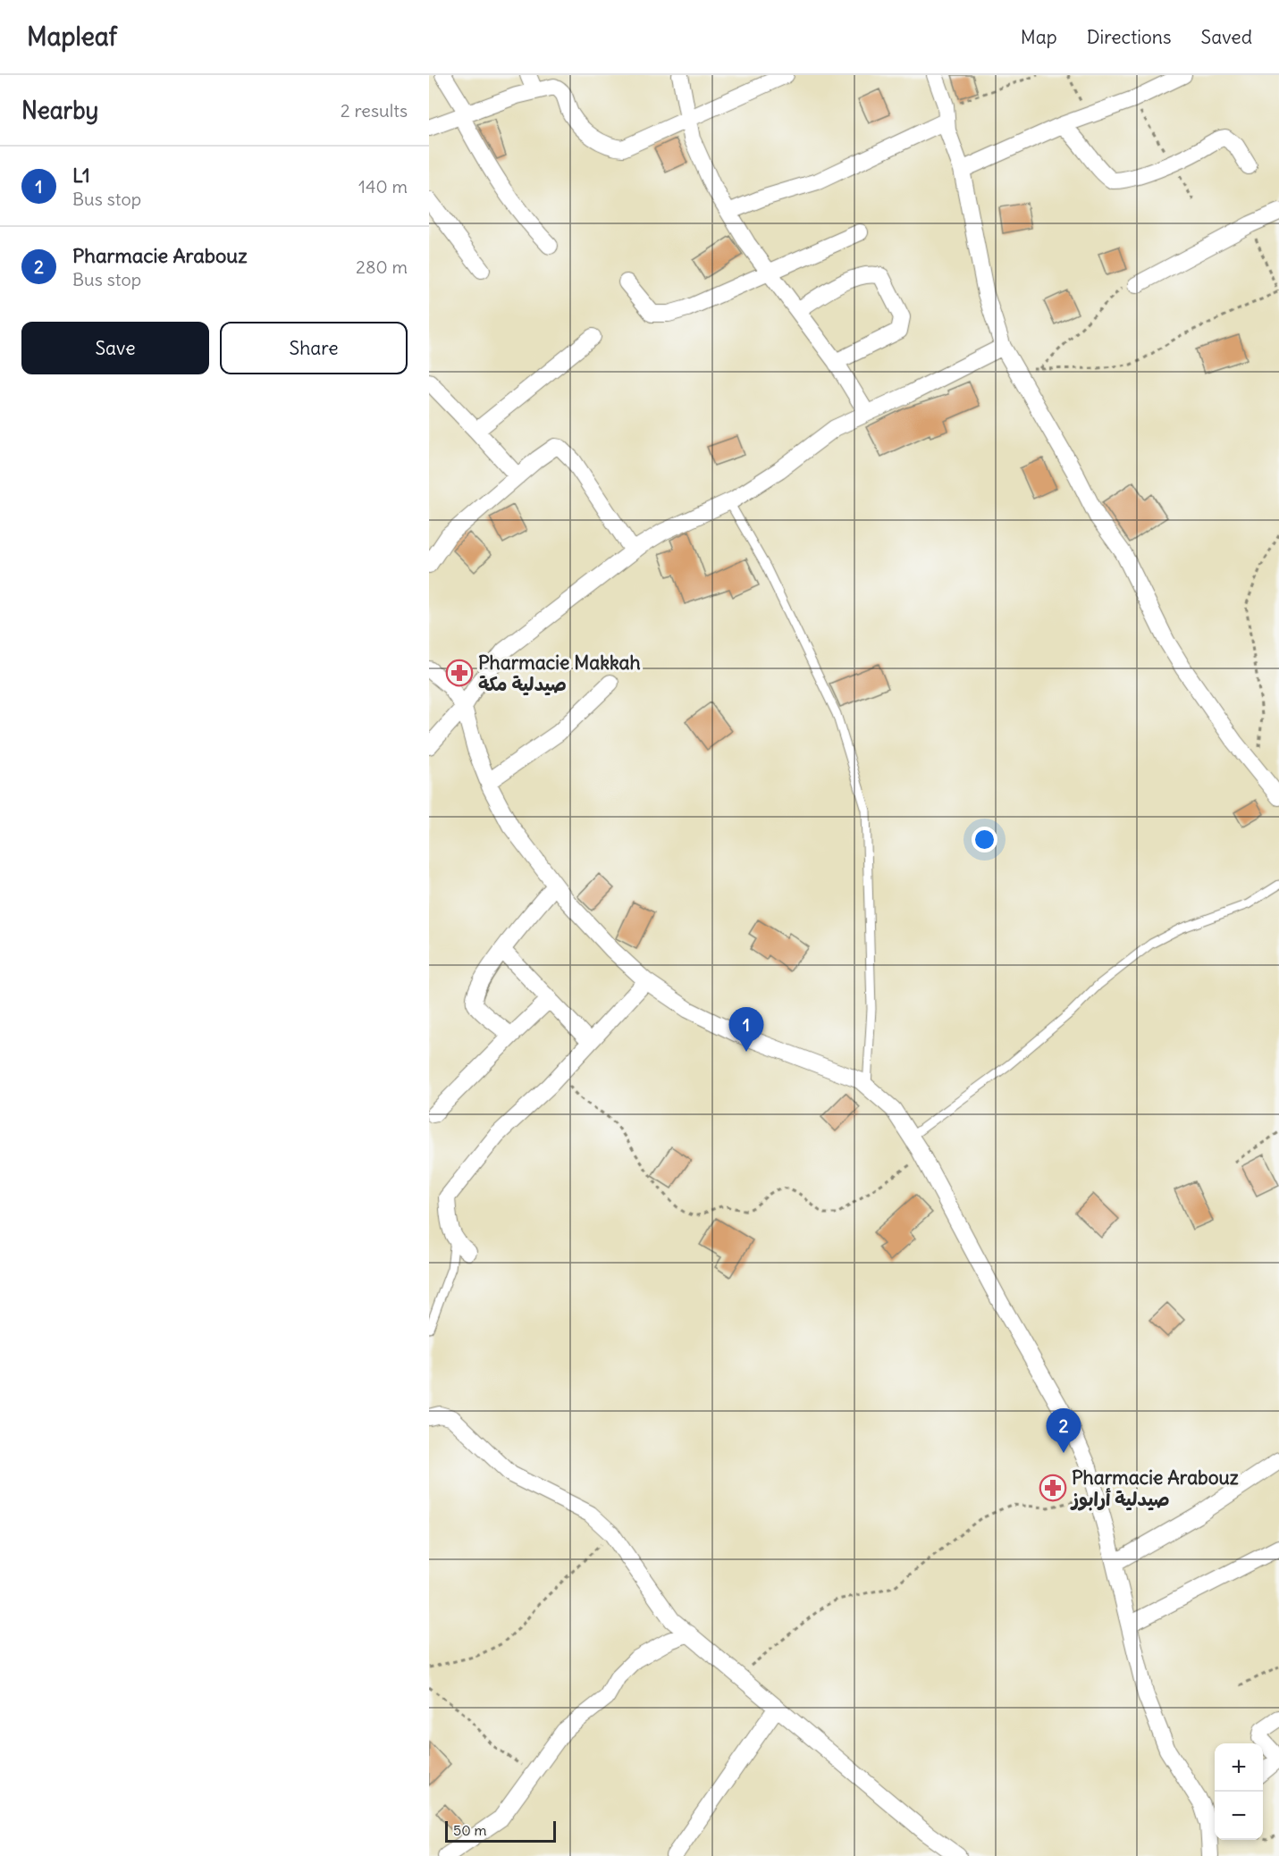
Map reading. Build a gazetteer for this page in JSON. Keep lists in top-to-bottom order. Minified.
{"places":{"pharmacy":["Pharmacie Makkah صيدلية مكة","Pharmacie Arabouz صيدلية أرابوز"]},"scale_bar":"50 m","page":{"header":"Mapleaf","nav":["Map","Directions","Saved"],"heading":["Nearby","2 results"],"list":[{"mark":"1","name":"L1","note":"Bus stop","value":"140 m"},{"mark":"2","name":"Pharmacie Arabouz","note":"Bus stop","value":"280 m"}],"buttons":["Save","Share"],"pins":["1","2"],"map_buttons":["+","−"],"scale":"50 m"}}
